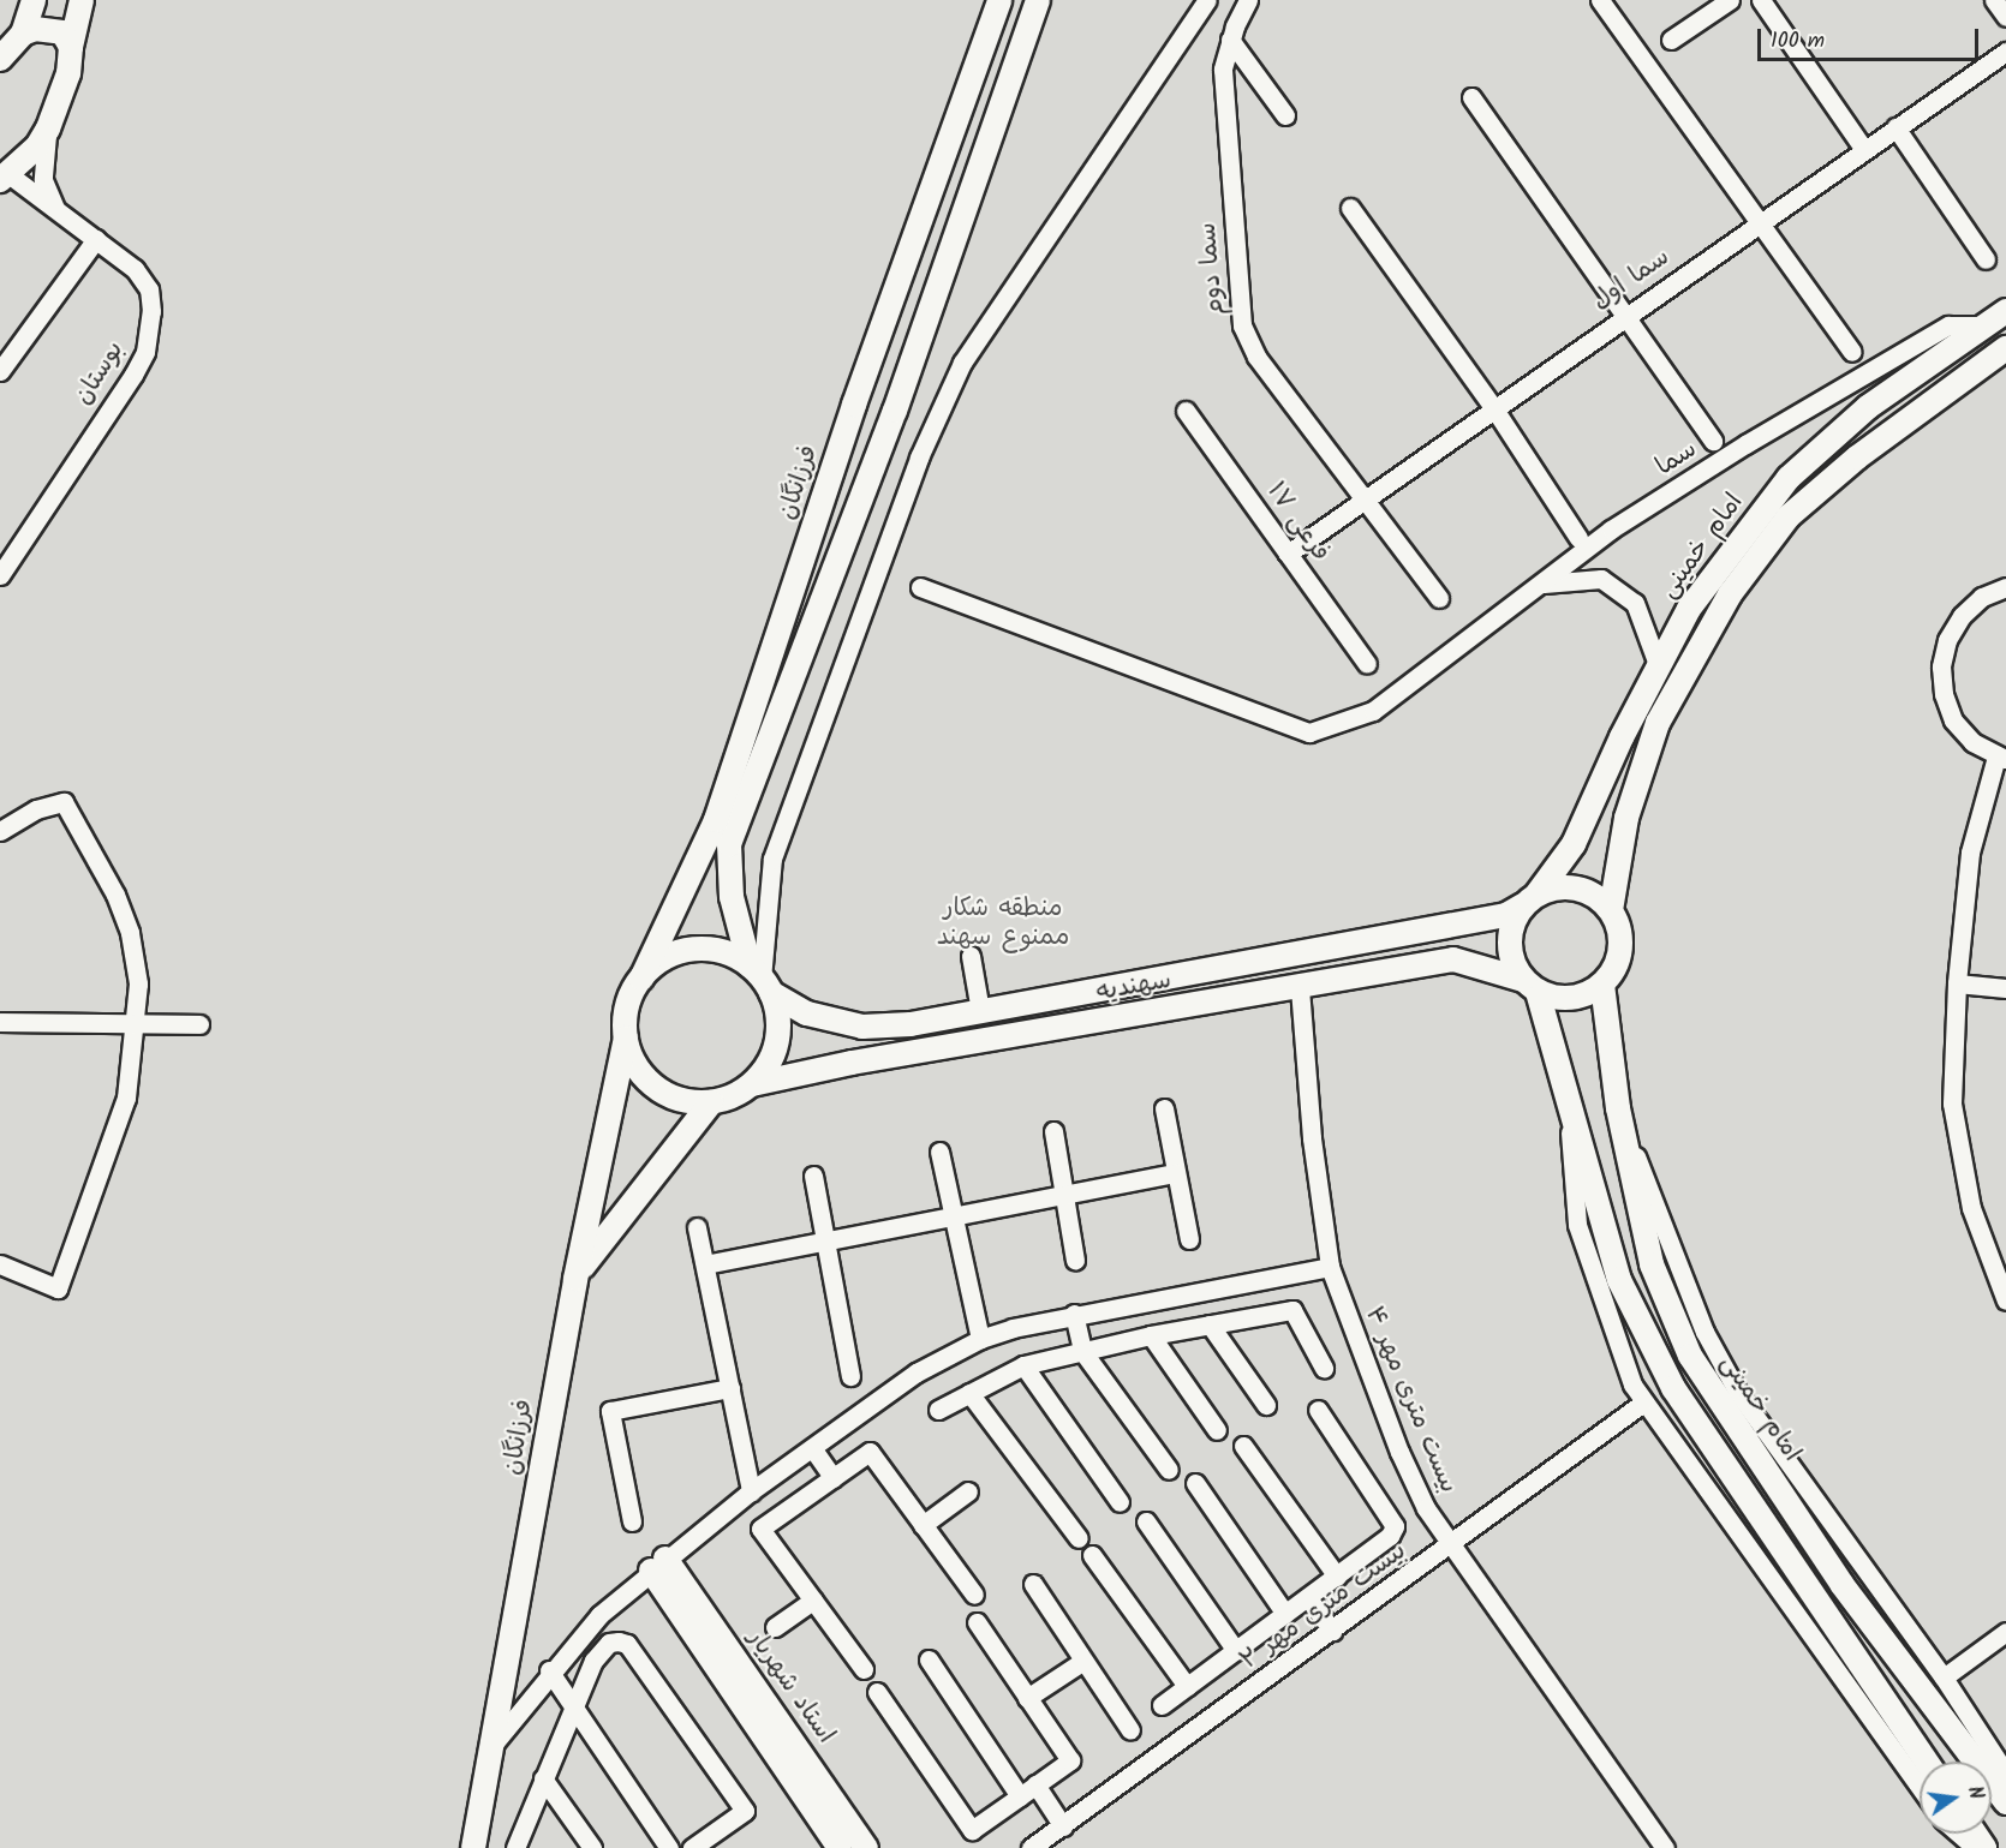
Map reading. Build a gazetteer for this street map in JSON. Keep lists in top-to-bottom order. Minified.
{"streets":{"main road":["فرزانگان","امام خمینی","سهندیه","استاد شهریار"],"street":["سما دوم","سما اول","بوستان","سما","فرعی ۱۷","بیست متری مهر ۴","بیست متری مهر ۲"]},"crossings":[["سما دوم","سما اول"],["سما اول","فرعی ۱۷"],["سما","امام خمینی"],["فرزانگان","سهندیه"],["امام خمینی","سهندیه"],["سهندیه","بیست متری مهر ۴"],["بیست متری مهر ۴","بیست متری مهر ۲"]],"parks":["منطقه شکار ممنوع سهند"],"scale_bar":"100 m","north":"right"}
